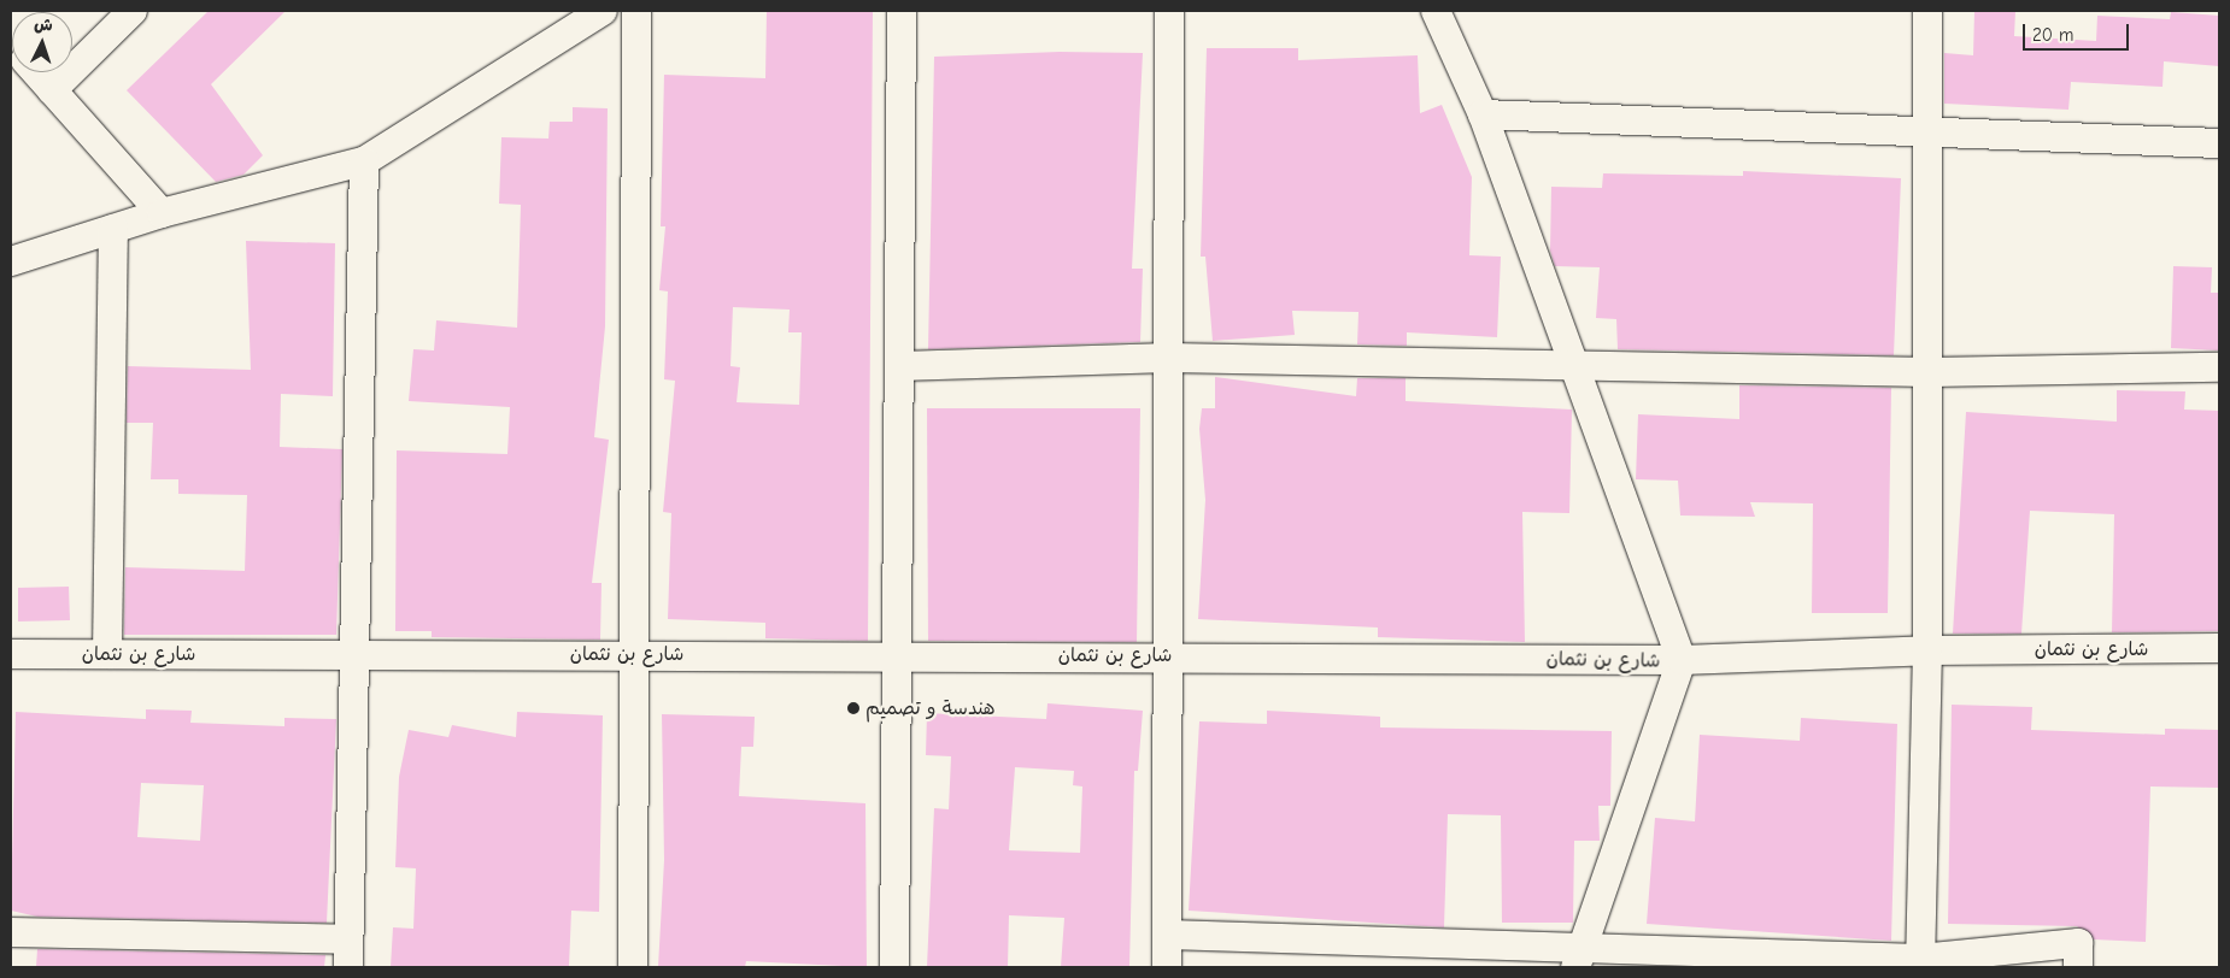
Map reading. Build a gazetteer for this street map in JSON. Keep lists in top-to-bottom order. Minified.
{"streets":{"street":["شارع بن نثمان"]},"places":["هندسة و تصميم"],"scale_bar":"20 m","north":"top"}
